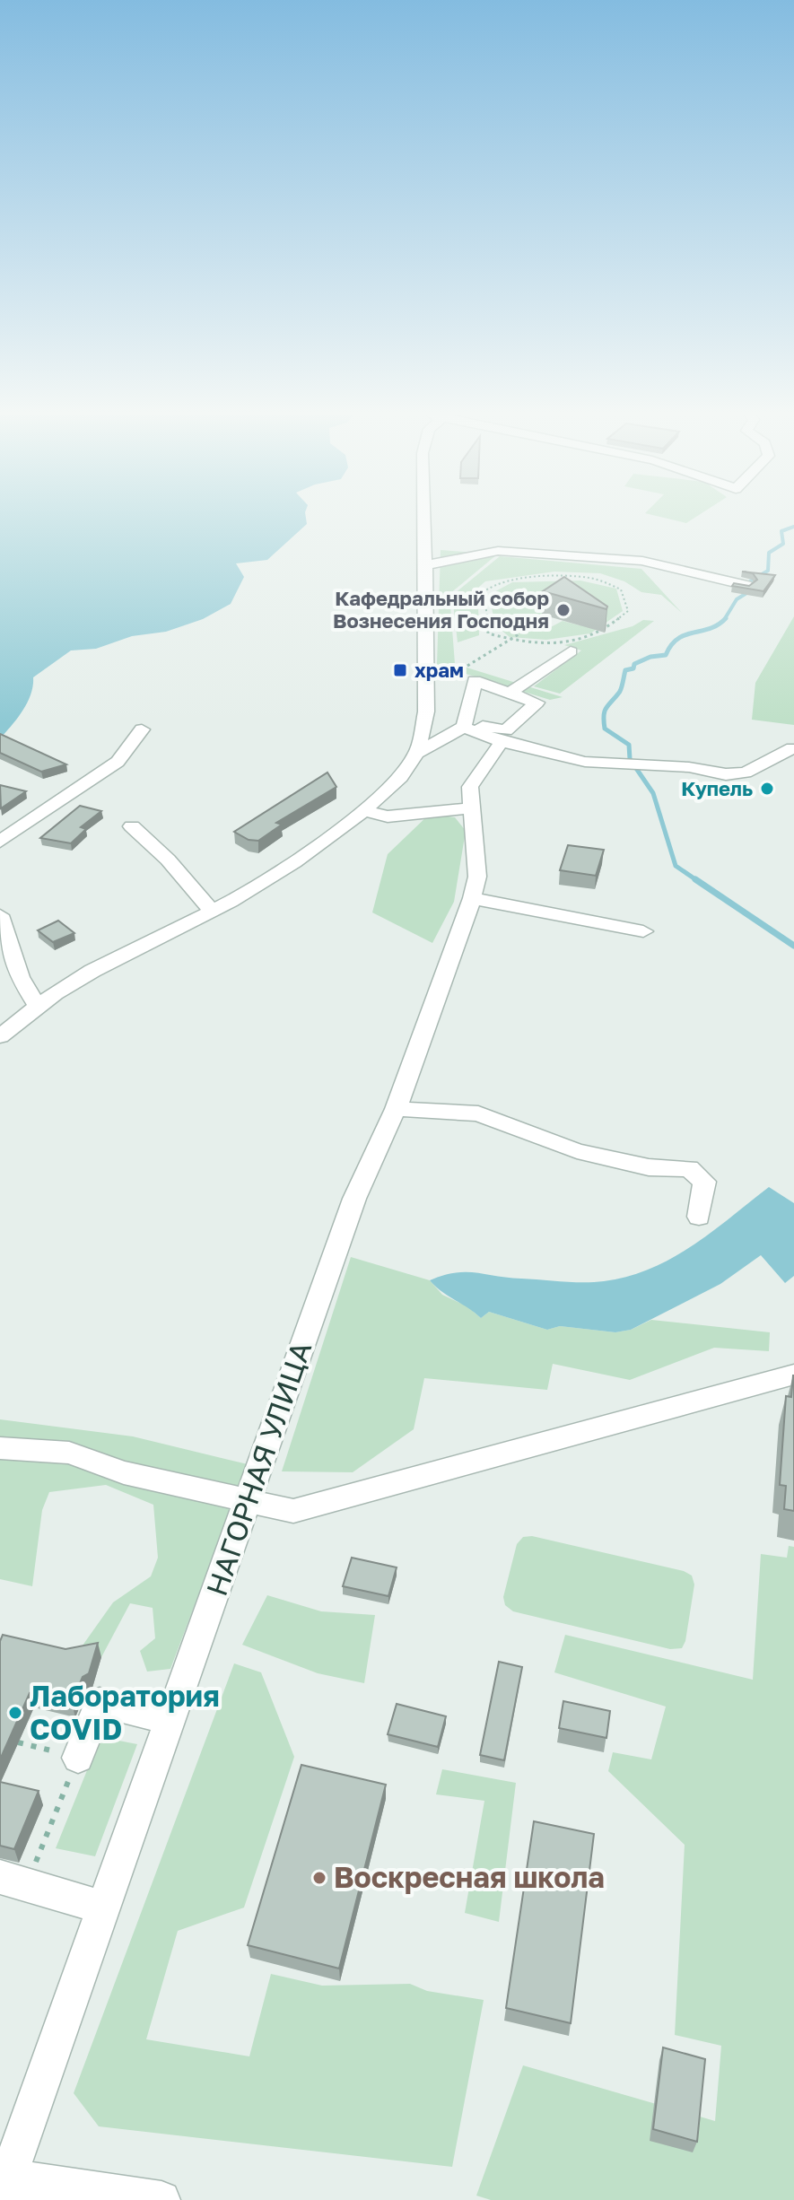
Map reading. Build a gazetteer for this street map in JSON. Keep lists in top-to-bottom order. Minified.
{"streets":{"street":["НАГОРНАЯ УЛИЦА"]},"places":{"other":["Кафедральный собор Вознесения Господня","Купель","Лаборатория COVID","Воскресная школа"],"transit":["храм"]}}
